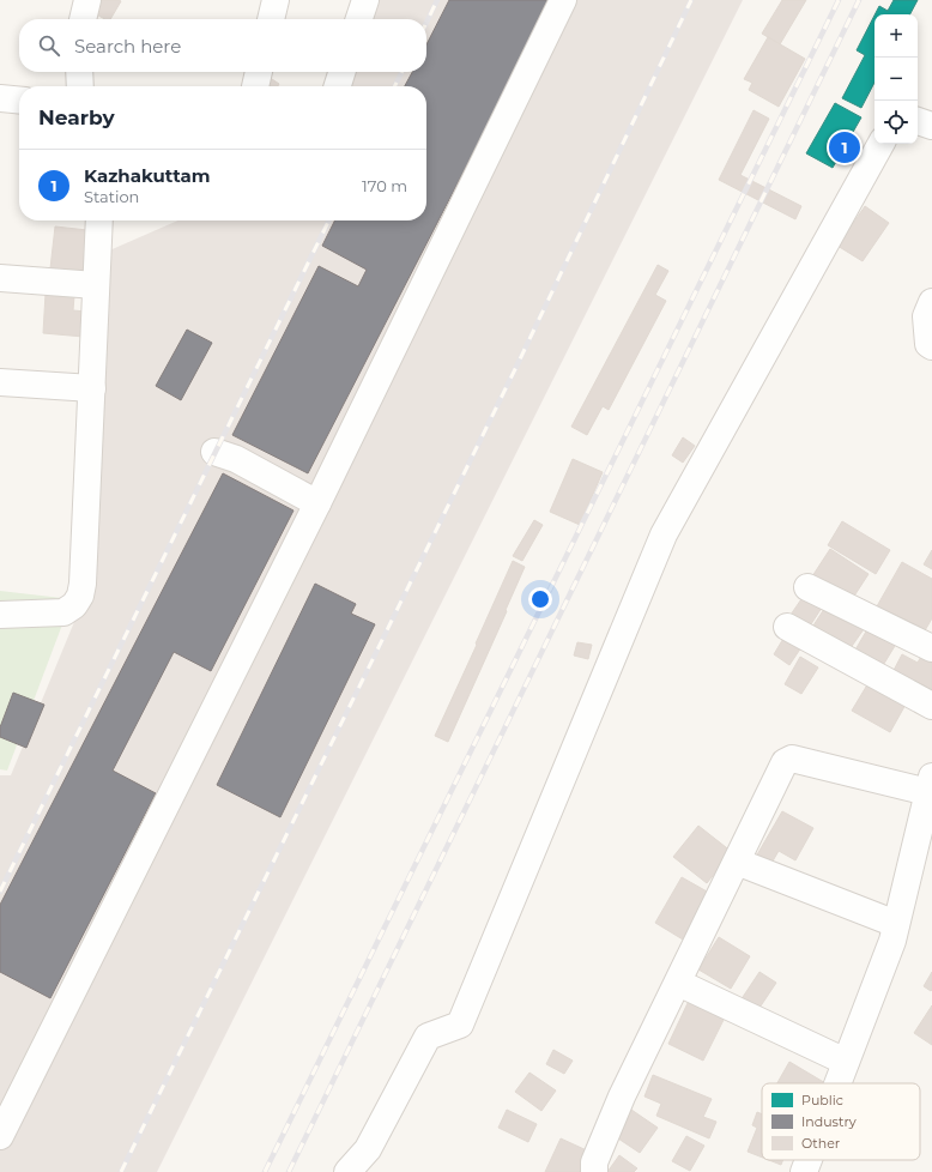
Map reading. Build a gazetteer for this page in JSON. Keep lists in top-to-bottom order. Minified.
{"legend":["Public","Industry","Other"],"page":{"map_buttons":["+","−"],"search":"Search here","heading":"Nearby","pins":"1","list":[{"mark":"1","name":"Kazhakuttam","note":"Station","value":"170 m"}]}}
